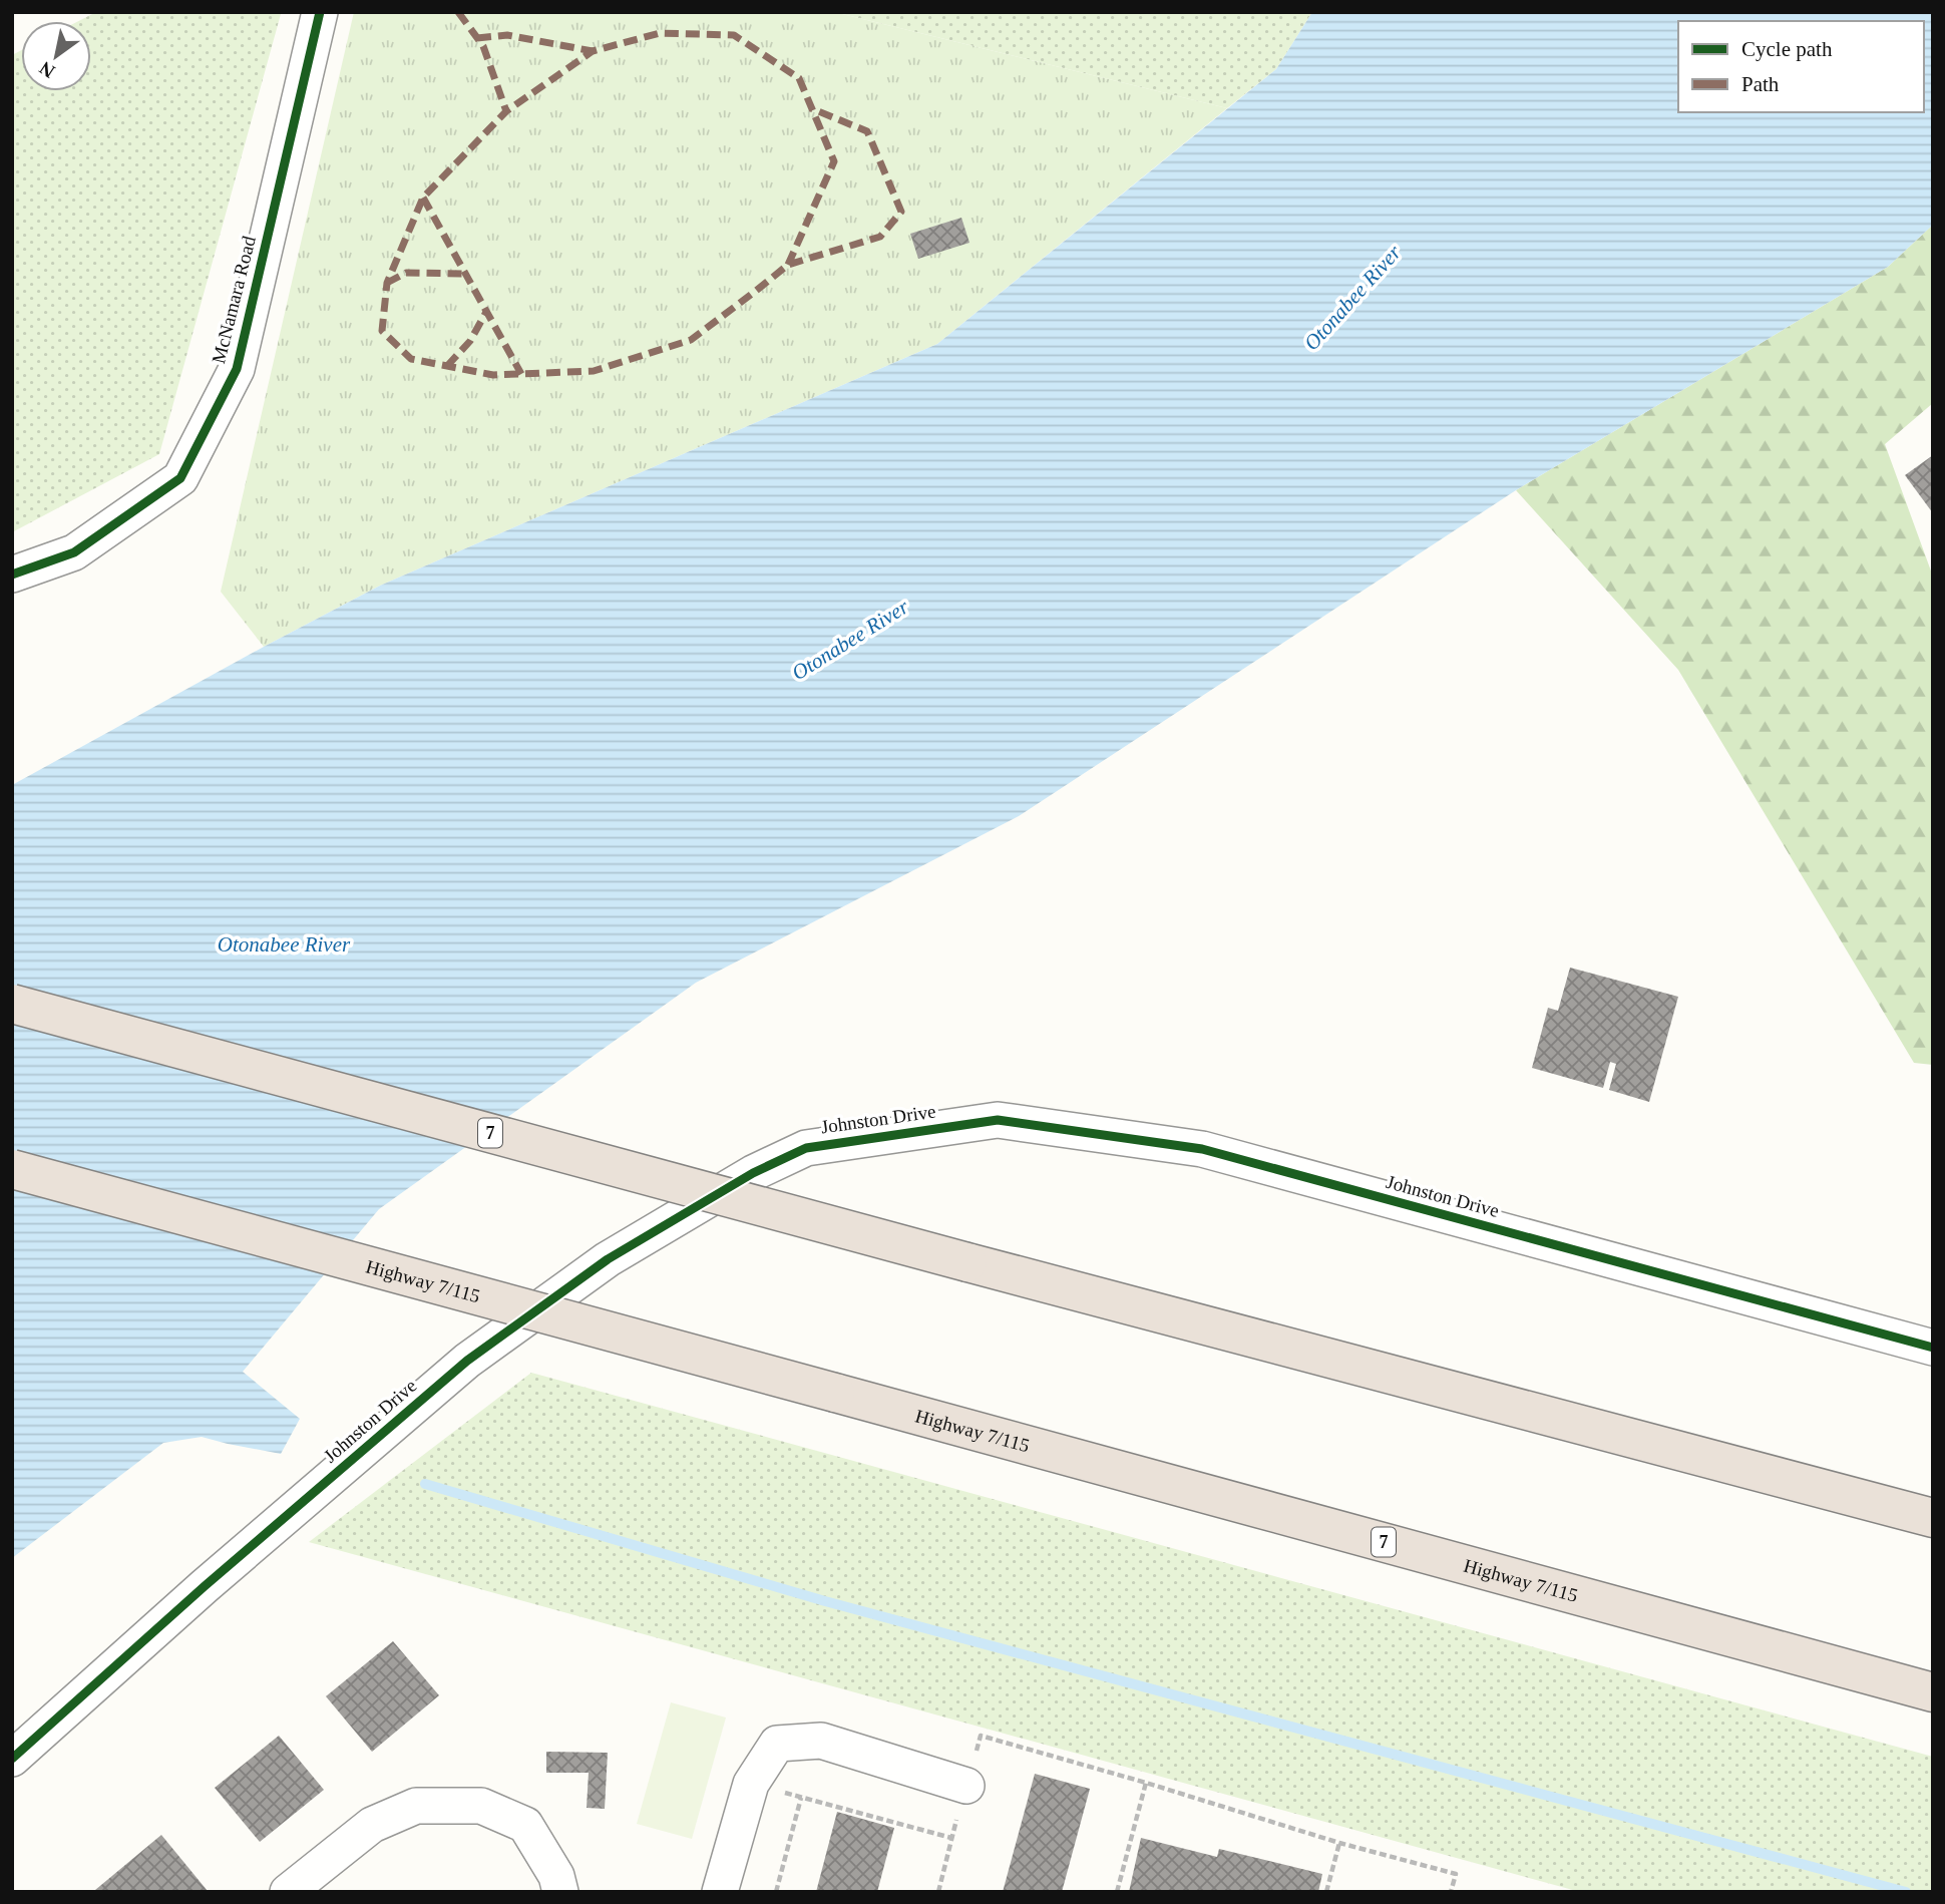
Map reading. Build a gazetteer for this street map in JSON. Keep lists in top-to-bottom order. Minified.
{"streets":{"highway":["7","Highway 7/115"],"street":["McNamara Road","Johnston Drive"]},"water":["Otonabee River"],"legend":["Cycle path","Path"],"north":"bottom left"}
